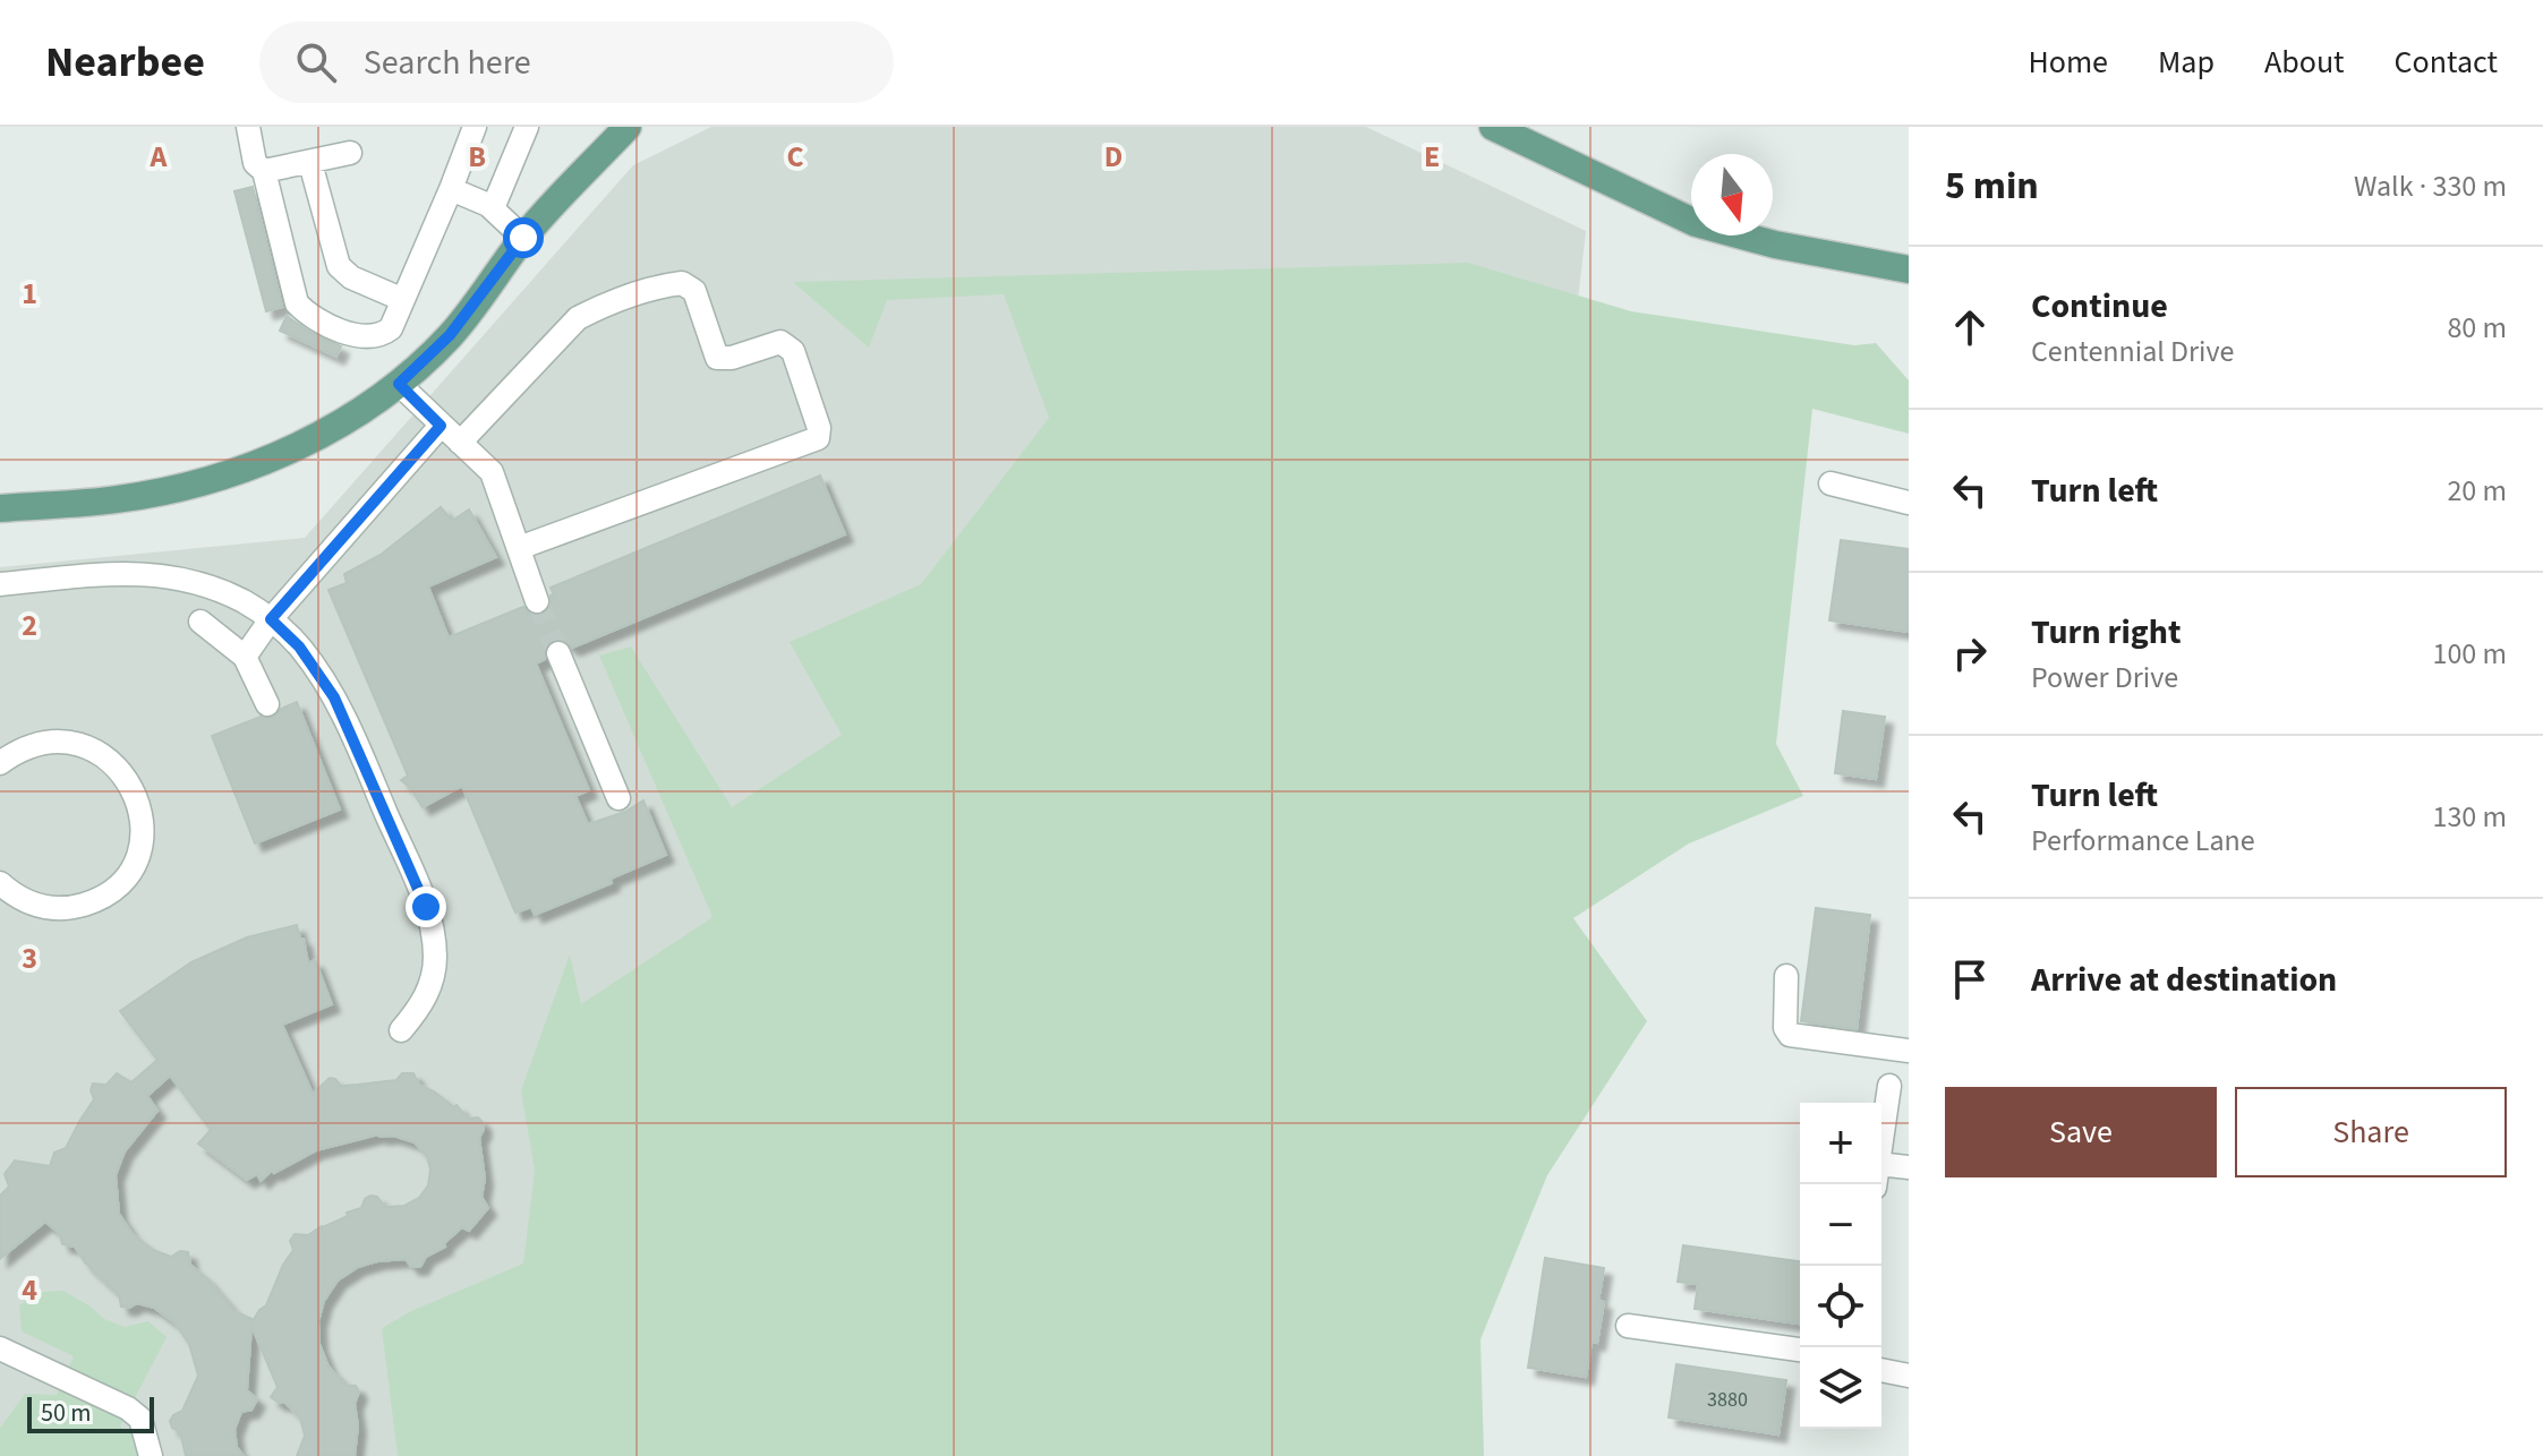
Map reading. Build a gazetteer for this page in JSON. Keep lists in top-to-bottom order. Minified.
{"house_numbers":["3880"],"scale_bar":"50 m","north":"bottom","page":{"header":"Nearbee","search":"Search here","nav":["Home","Map","About","Contact"],"heading":["5 min","Walk · 330 m"],"list":[["Continue","Centennial Drive","80 m"],["Turn left","20 m"],["Turn right","Power Drive","100 m"],["Turn left","Performance Lane","130 m"],"Arrive at destination"],"buttons":["Save","Share"],"map_buttons":["+","−"],"scale":"50 m"},"grid":{"columns":["A","B","C","D","E"],"rows":["1","2","3","4"]}}
